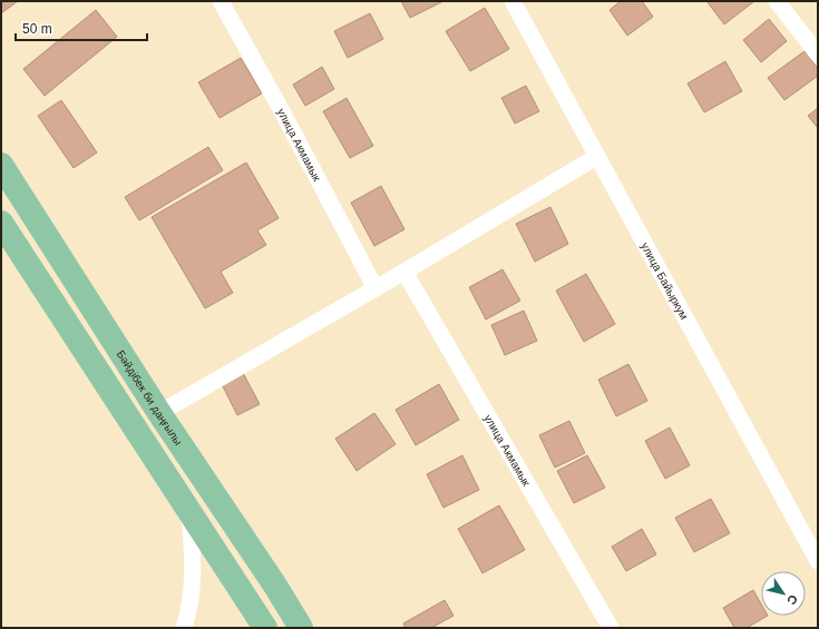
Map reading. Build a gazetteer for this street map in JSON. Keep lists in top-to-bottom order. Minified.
{"streets":{"main road":["Бәйдібек би даңғылы"],"street":["улица Акмамык","улица Байыркум"]},"scale_bar":"50 m","north":"bottom right"}
